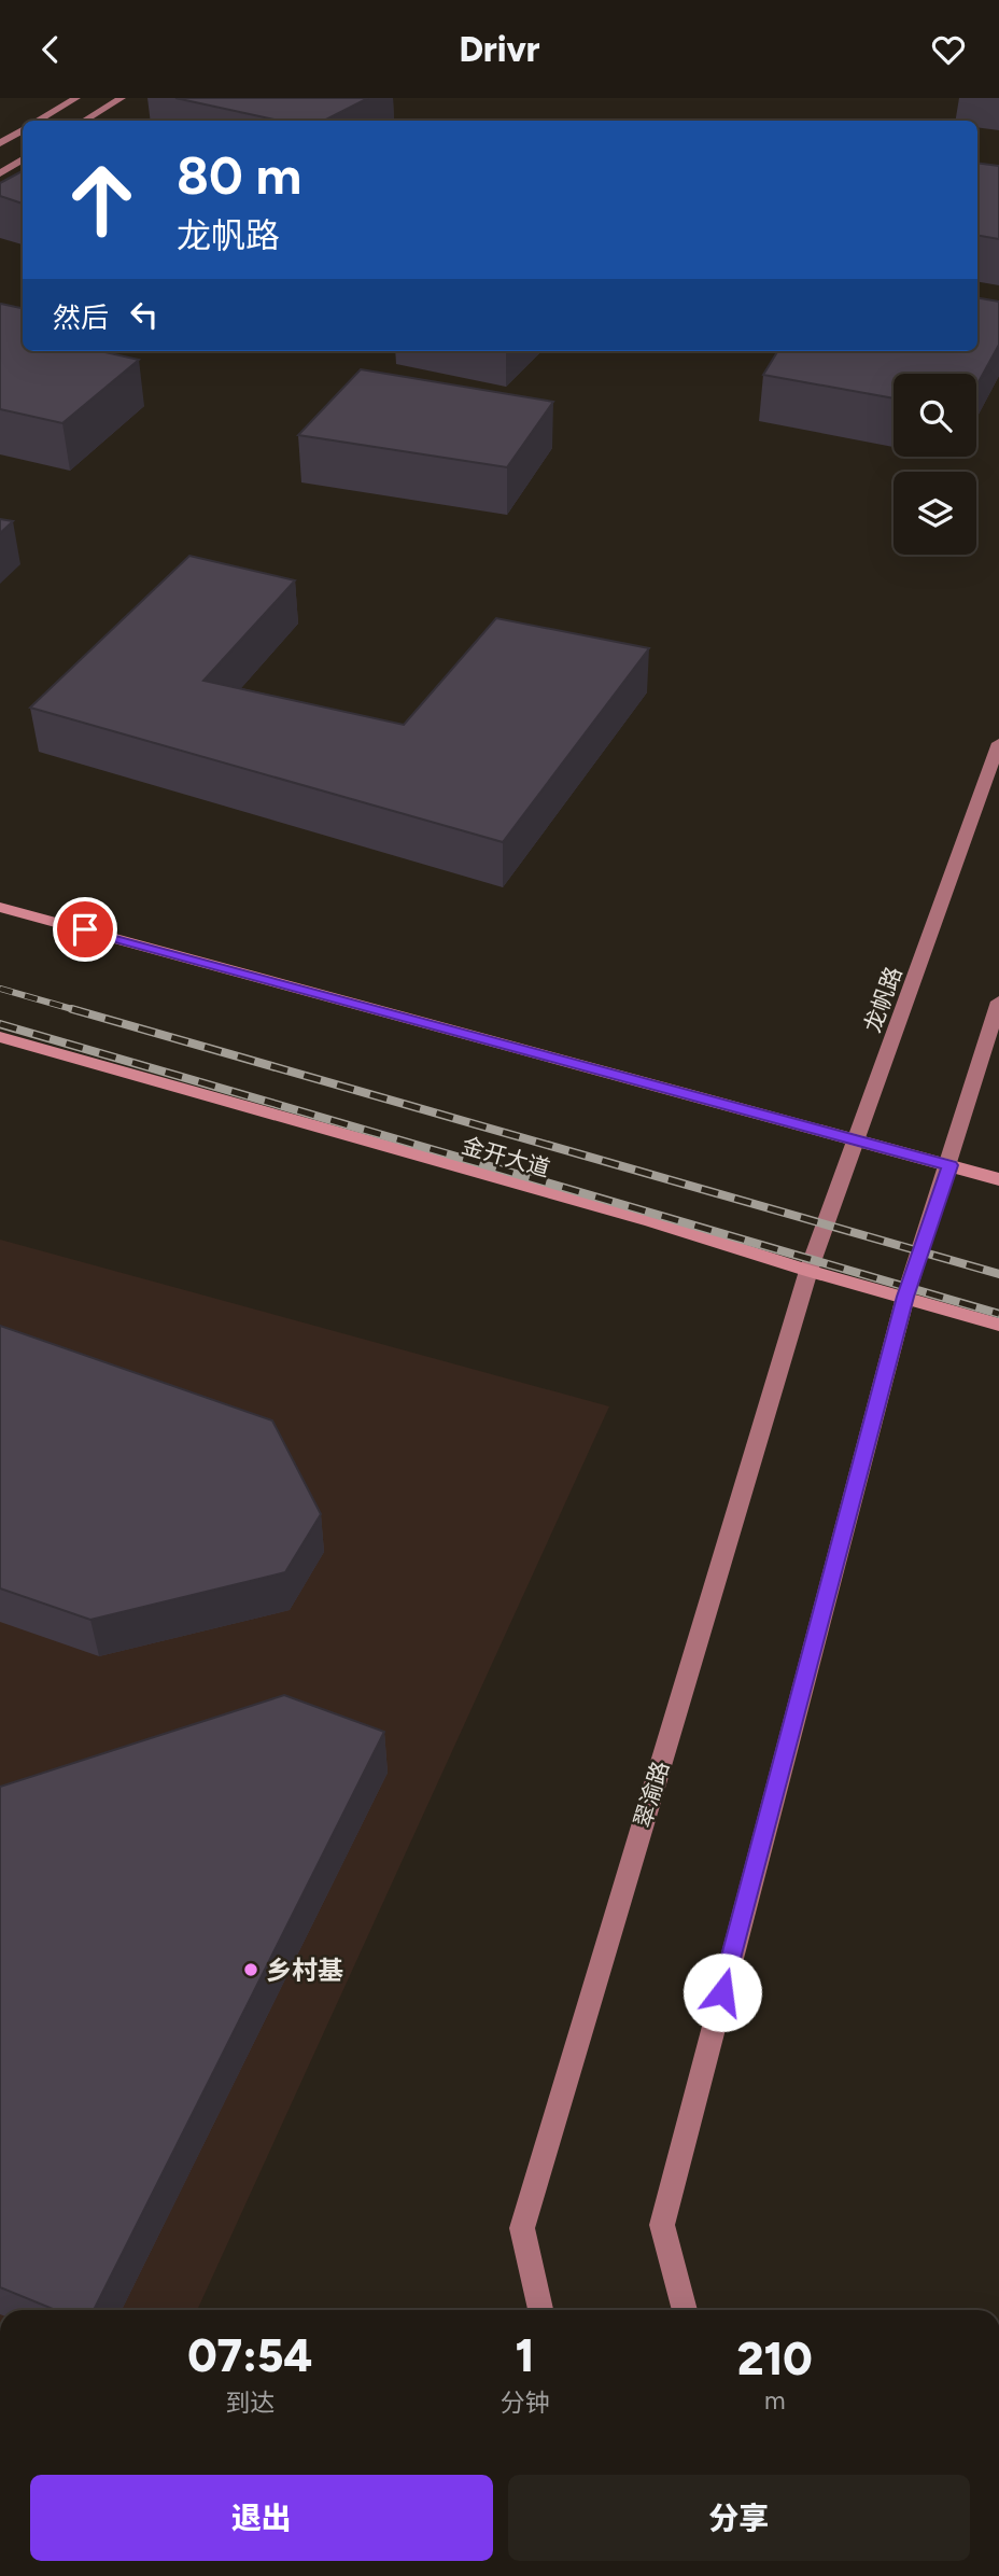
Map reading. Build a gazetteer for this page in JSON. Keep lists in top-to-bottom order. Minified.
{"streets":{"main road":["龙帆路","金开大道","翠渝路"]},"crossings":[["龙帆路","金开大道"],["龙帆路","翠渝路"],["金开大道","翠渝路"]],"places":["乡村基"],"page":{"header":"Drivr","turn":["80 m","龙帆路"],"then":"然后","eta":["07:54","到达","1","分钟","210","m"],"buttons":["退出","分享"]}}
